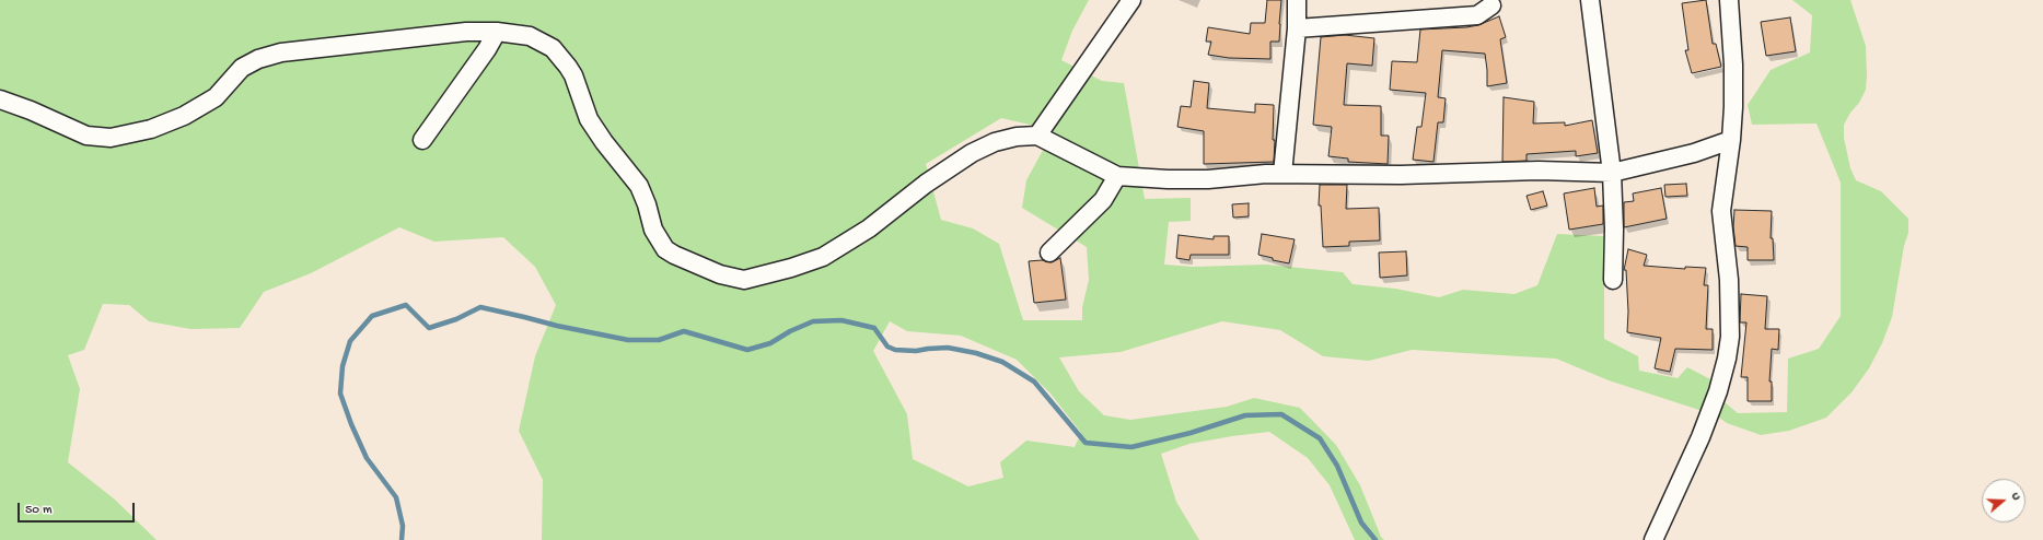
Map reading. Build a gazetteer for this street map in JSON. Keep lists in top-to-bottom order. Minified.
{"scale_bar":"50 m","north":"right"}
